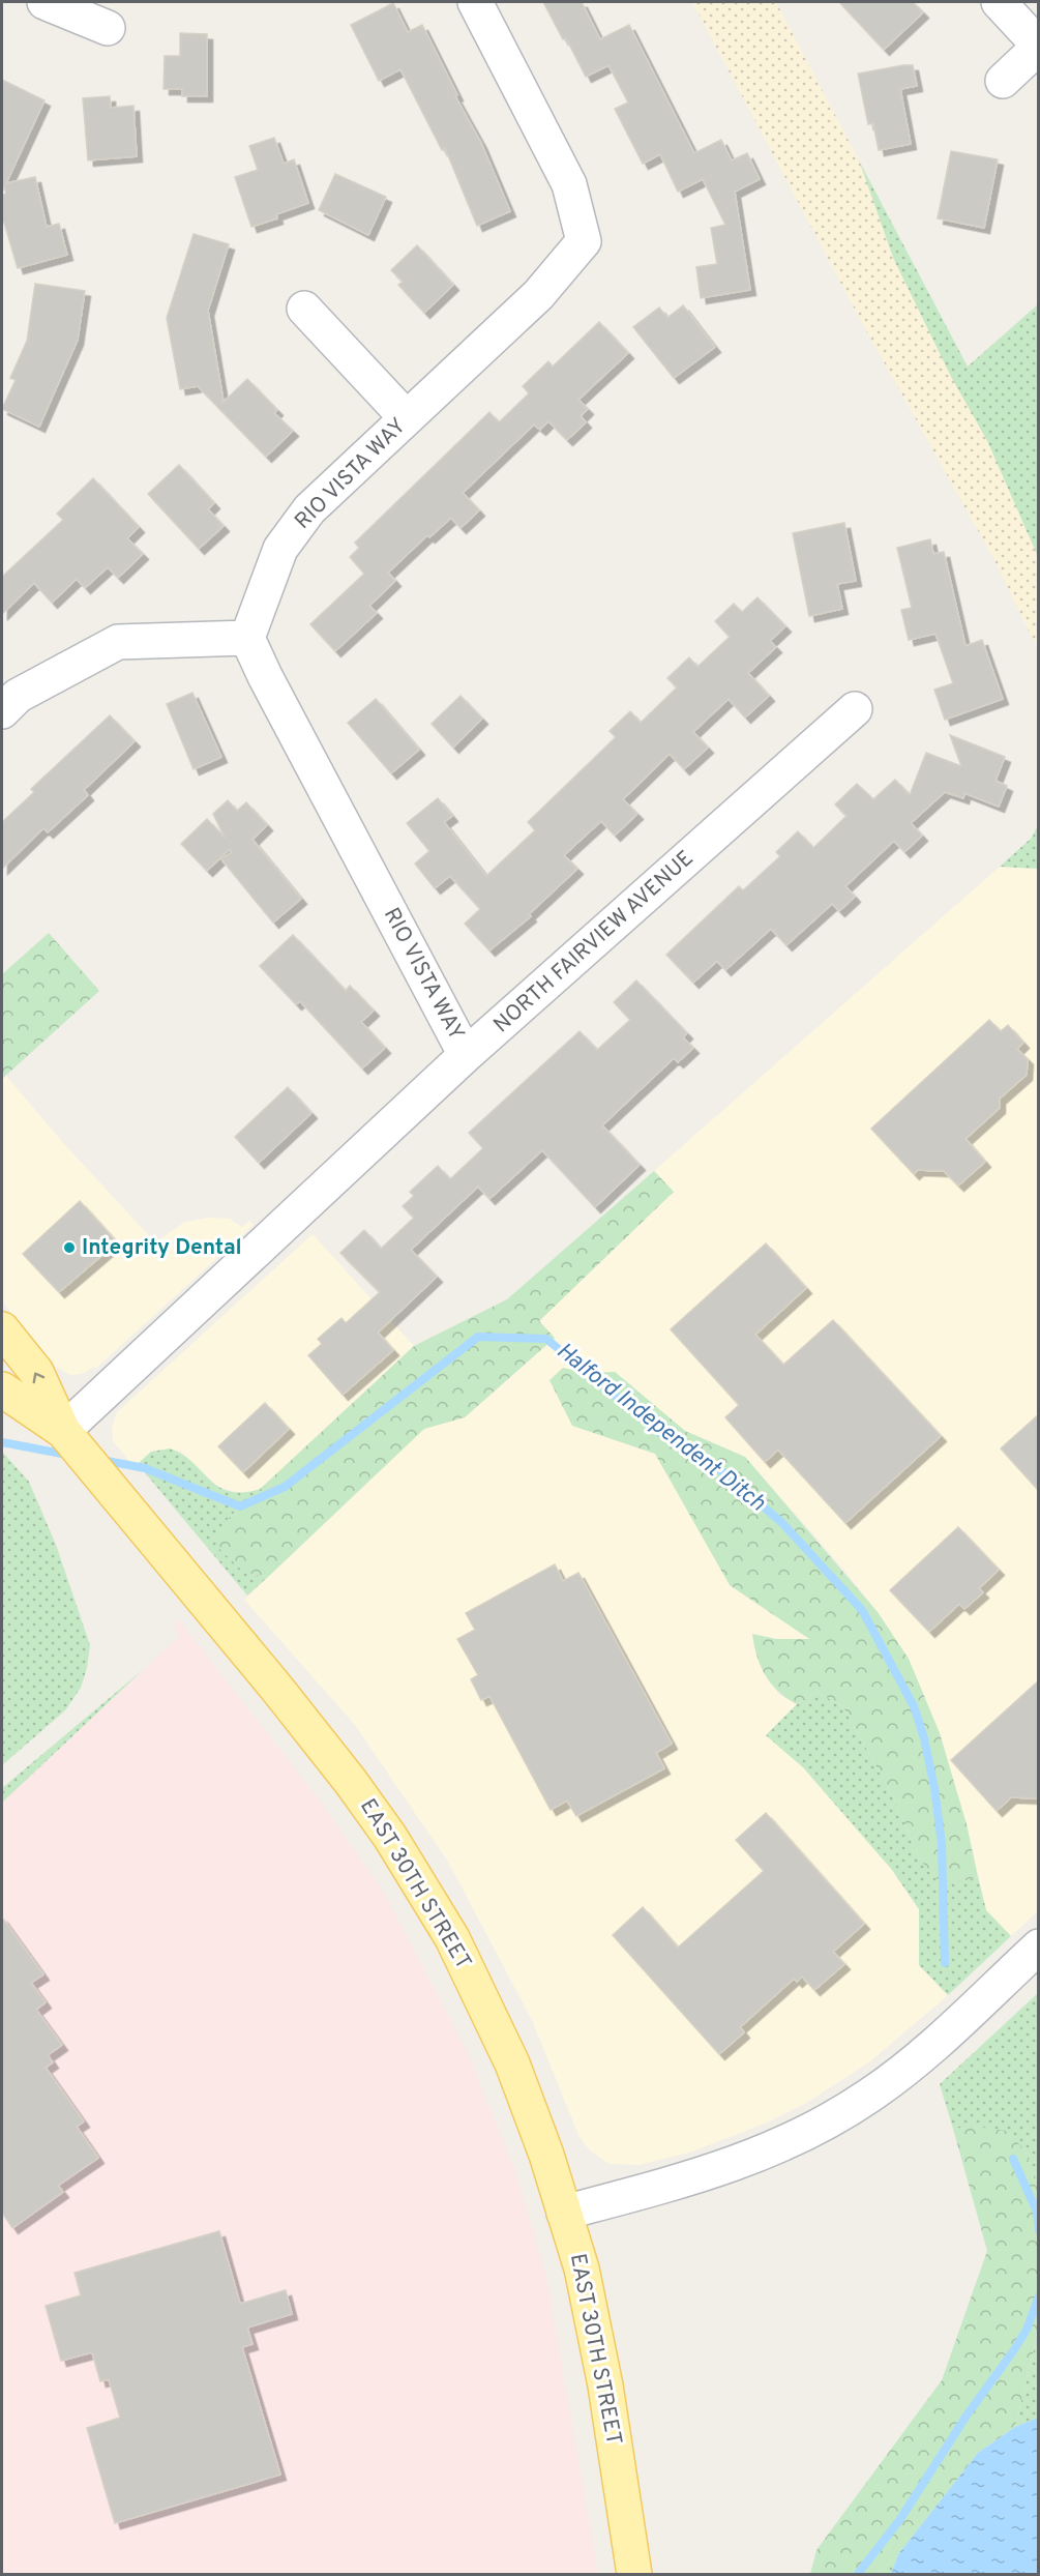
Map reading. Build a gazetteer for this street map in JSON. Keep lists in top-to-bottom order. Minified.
{"streets":{"main road":["EAST 30TH STREET"],"street":["RIO VISTA WAY","NORTH FAIRVIEW AVENUE"]},"crossings":[["RIO VISTA WAY","NORTH FAIRVIEW AVENUE"],["NORTH FAIRVIEW AVENUE","EAST 30TH STREET"]],"water":["Halford Independent Ditch"],"places":["Integrity Dental"]}
